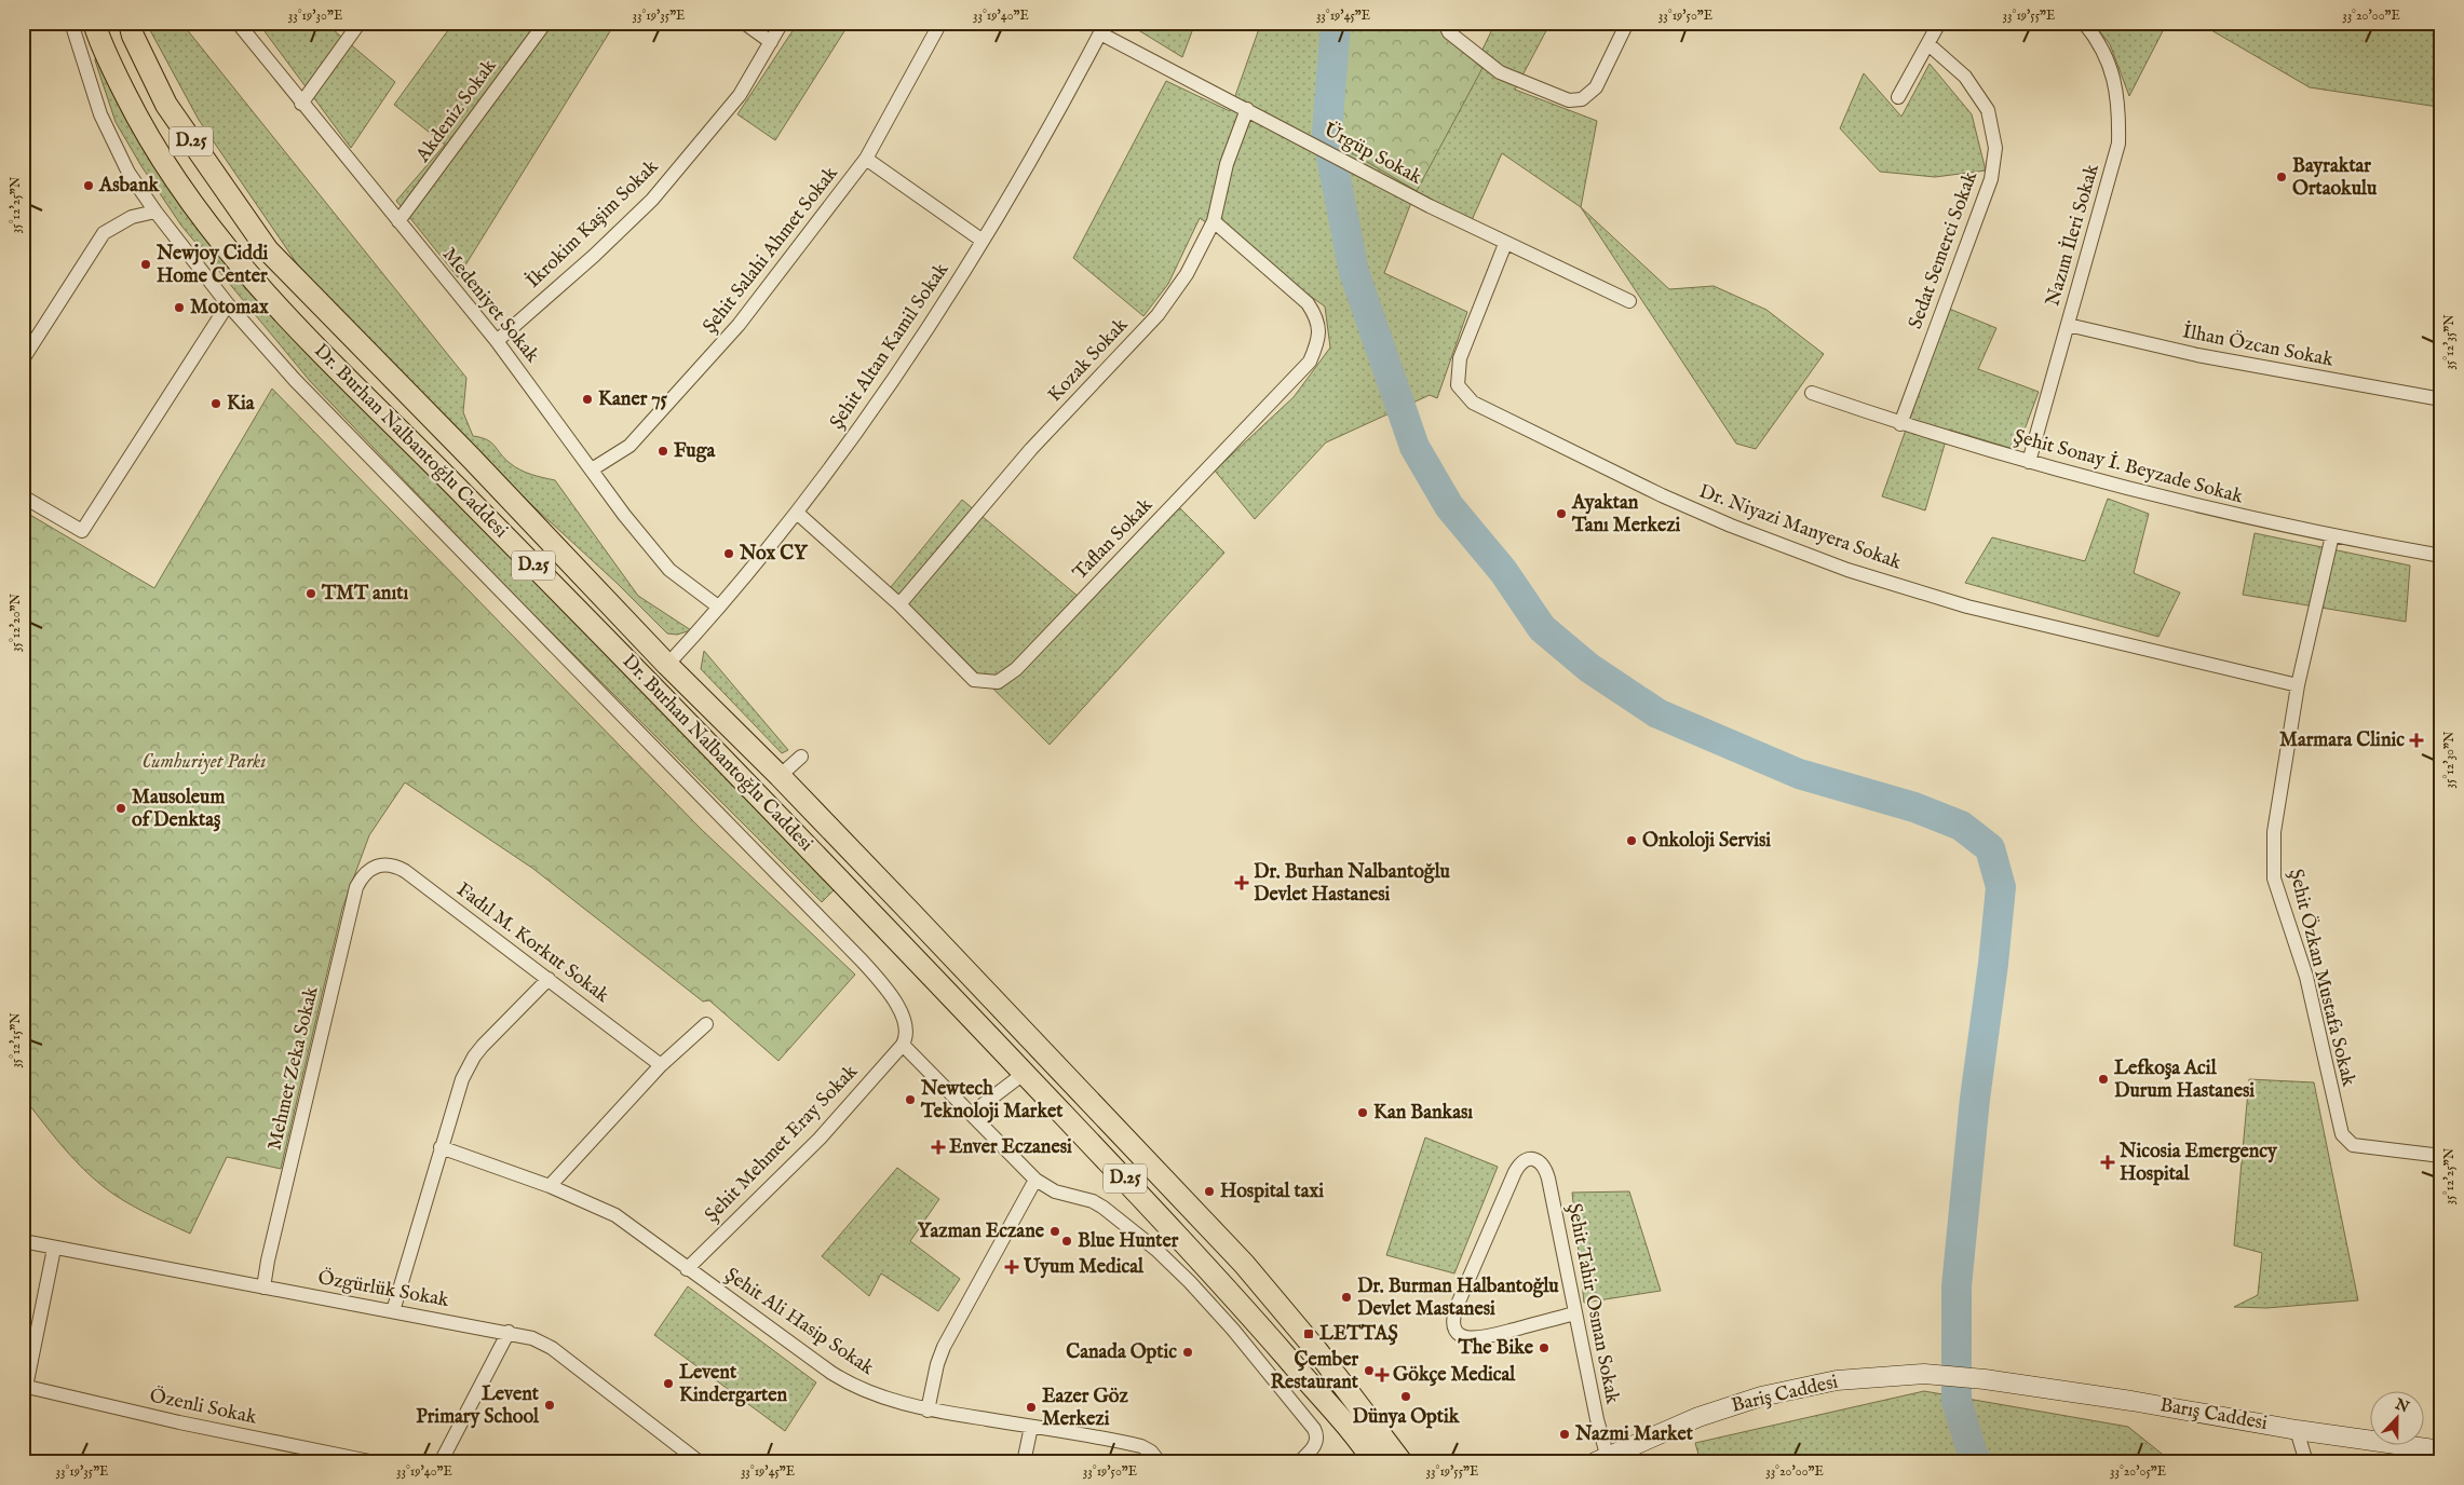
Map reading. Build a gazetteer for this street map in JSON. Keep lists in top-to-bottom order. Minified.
{"streets":{"main road":["D.25","Dr. Burhan Nalbantoğlu Caddesi"],"street":["Akdeniz Sokak","Ürgüp Sokak","İkrokim Kaşim Sokak","Nazım İleri Sokak","Şehit Salahi Ahmet Sokak","Sedat Semerci Sokak","Medeniyet Sokak","Şehit Altan Kamil Sokak","İlhan Özcan Sokak","Kozak Sokak","Şehit Sonay İ. Beyzade Sokak","Dr. Niyazi Manyera Sokak","Taflan Sokak","Fadıl M. Korkut Sokak","Şehit Özkan Mustafa Sokak","Mehmet Zeka Sokak","Şehit Mehmet Eray Sokak","Özgürlük Sokak","Şehit Tahir Osman Sokak","Şehit Ali Hasip Sokak","Bariş Caddesi","Özenli Sokak","Barış Caddesi"]},"crossings":[["Akdeniz Sokak","Medeniyet Sokak"],["Ürgüp Sokak","Şehit Altan Kamil Sokak"],["Ürgüp Sokak","Kozak Sokak"],["Ürgüp Sokak","Dr. Niyazi Manyera Sokak"],["İkrokim Kaşim Sokak","Medeniyet Sokak"],["Nazım İleri Sokak","İlhan Özcan Sokak"],["Nazım İleri Sokak","Şehit Sonay İ. Beyzade Sokak"],["Şehit Salahi Ahmet Sokak","Medeniyet Sokak"],["Sedat Semerci Sokak","Şehit Sonay İ. Beyzade Sokak"],["Medeniyet Sokak","Şehit Altan Kamil Sokak"],["Şehit Altan Kamil Sokak","Dr. Burhan Nalbantoğlu Caddesi"],["Şehit Altan Kamil Sokak","Taflan Sokak"],["Kozak Sokak","Taflan Sokak"],["Şehit Sonay İ. Beyzade Sokak","Şehit Özkan Mustafa Sokak"],["Dr. Niyazi Manyera Sokak","Şehit Özkan Mustafa Sokak"],["Fadıl M. Korkut Sokak","Mehmet Zeka Sokak"],["Mehmet Zeka Sokak","Özgürlük Sokak"],["Şehit Mehmet Eray Sokak","Şehit Ali Hasip Sokak"],["Şehit Tahir Osman Sokak","Bariş Caddesi"],["Bariş Caddesi","Barış Caddesi"]],"parks":["Cumhuriyet Parkı"],"places":{"other":["Bayraktar Ortaokulu","Asbank","Newjoy Ciddi Home Center","Motomax","Kaner 75","Kia","Fuga","Ayaktan Tanı Merkezi","Nox CY","TMT anıtı","Mausoleum of Denktaş","Onkoloji Servisi","Lefkoşa Acil Durum Hastanesi","Newtech Teknoloji Market","Kan Bankası","Hospital taxi","Yazman Eczane","Blue Hunter","Dr. Burman Halbantoğlu Devlet Mastanesi","The Bike","Canada Optic","Çember Restaurant","Levent Kindergarten","Dünya Optik","Levent Primary School","Eazer Göz Merkezi","Nazmi Market"],"health":["Marmara Clinic","Dr. Burhan Nalbantoğlu Devlet Hastanesi","Enver Eczanesi","Nicosia Emergency Hospital","Uyum Medical","Gökçe Medical"],"transit":["LETTAŞ"]},"north":"top","coordinates":["33°19'30\"E","33°19'35\"E","33°19'40\"E","33°19'45\"E","33°19'50\"E","33°19'55\"E","33°20'00\"E","35°12'25\"N","35°12'35\"N","35°12'20\"N","35°12'30\"N","35°12'15\"N","33°20'05\"E"]}
